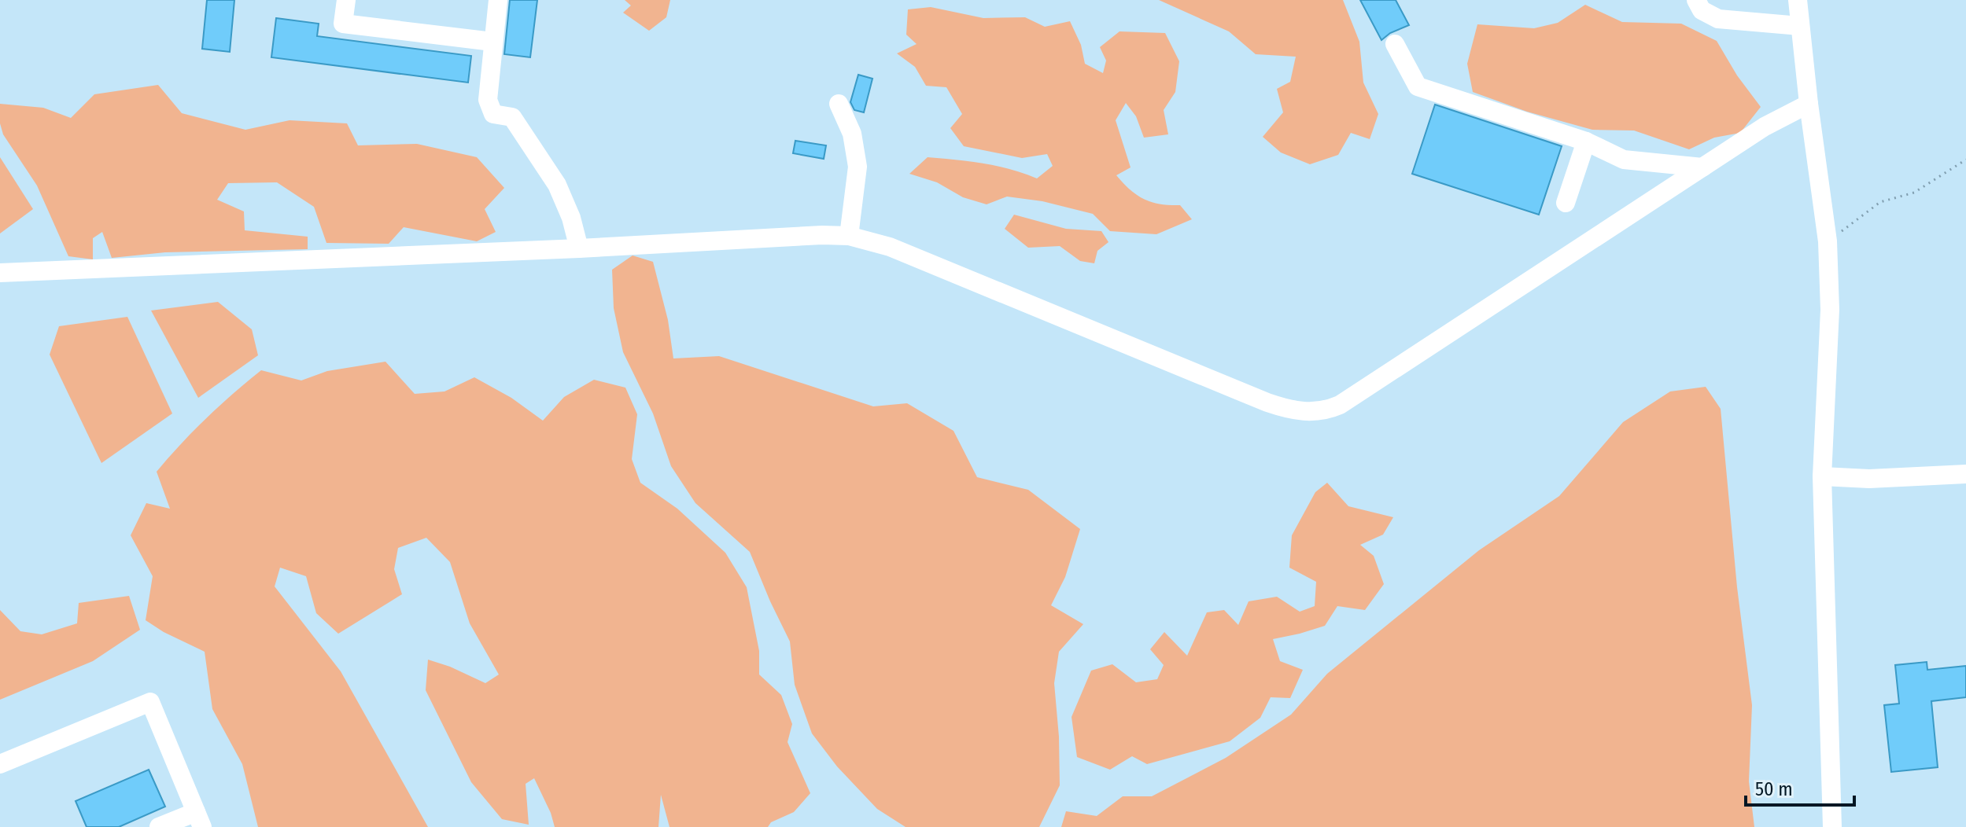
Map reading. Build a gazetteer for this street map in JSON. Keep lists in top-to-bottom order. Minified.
{"scale_bar":"50 m"}
